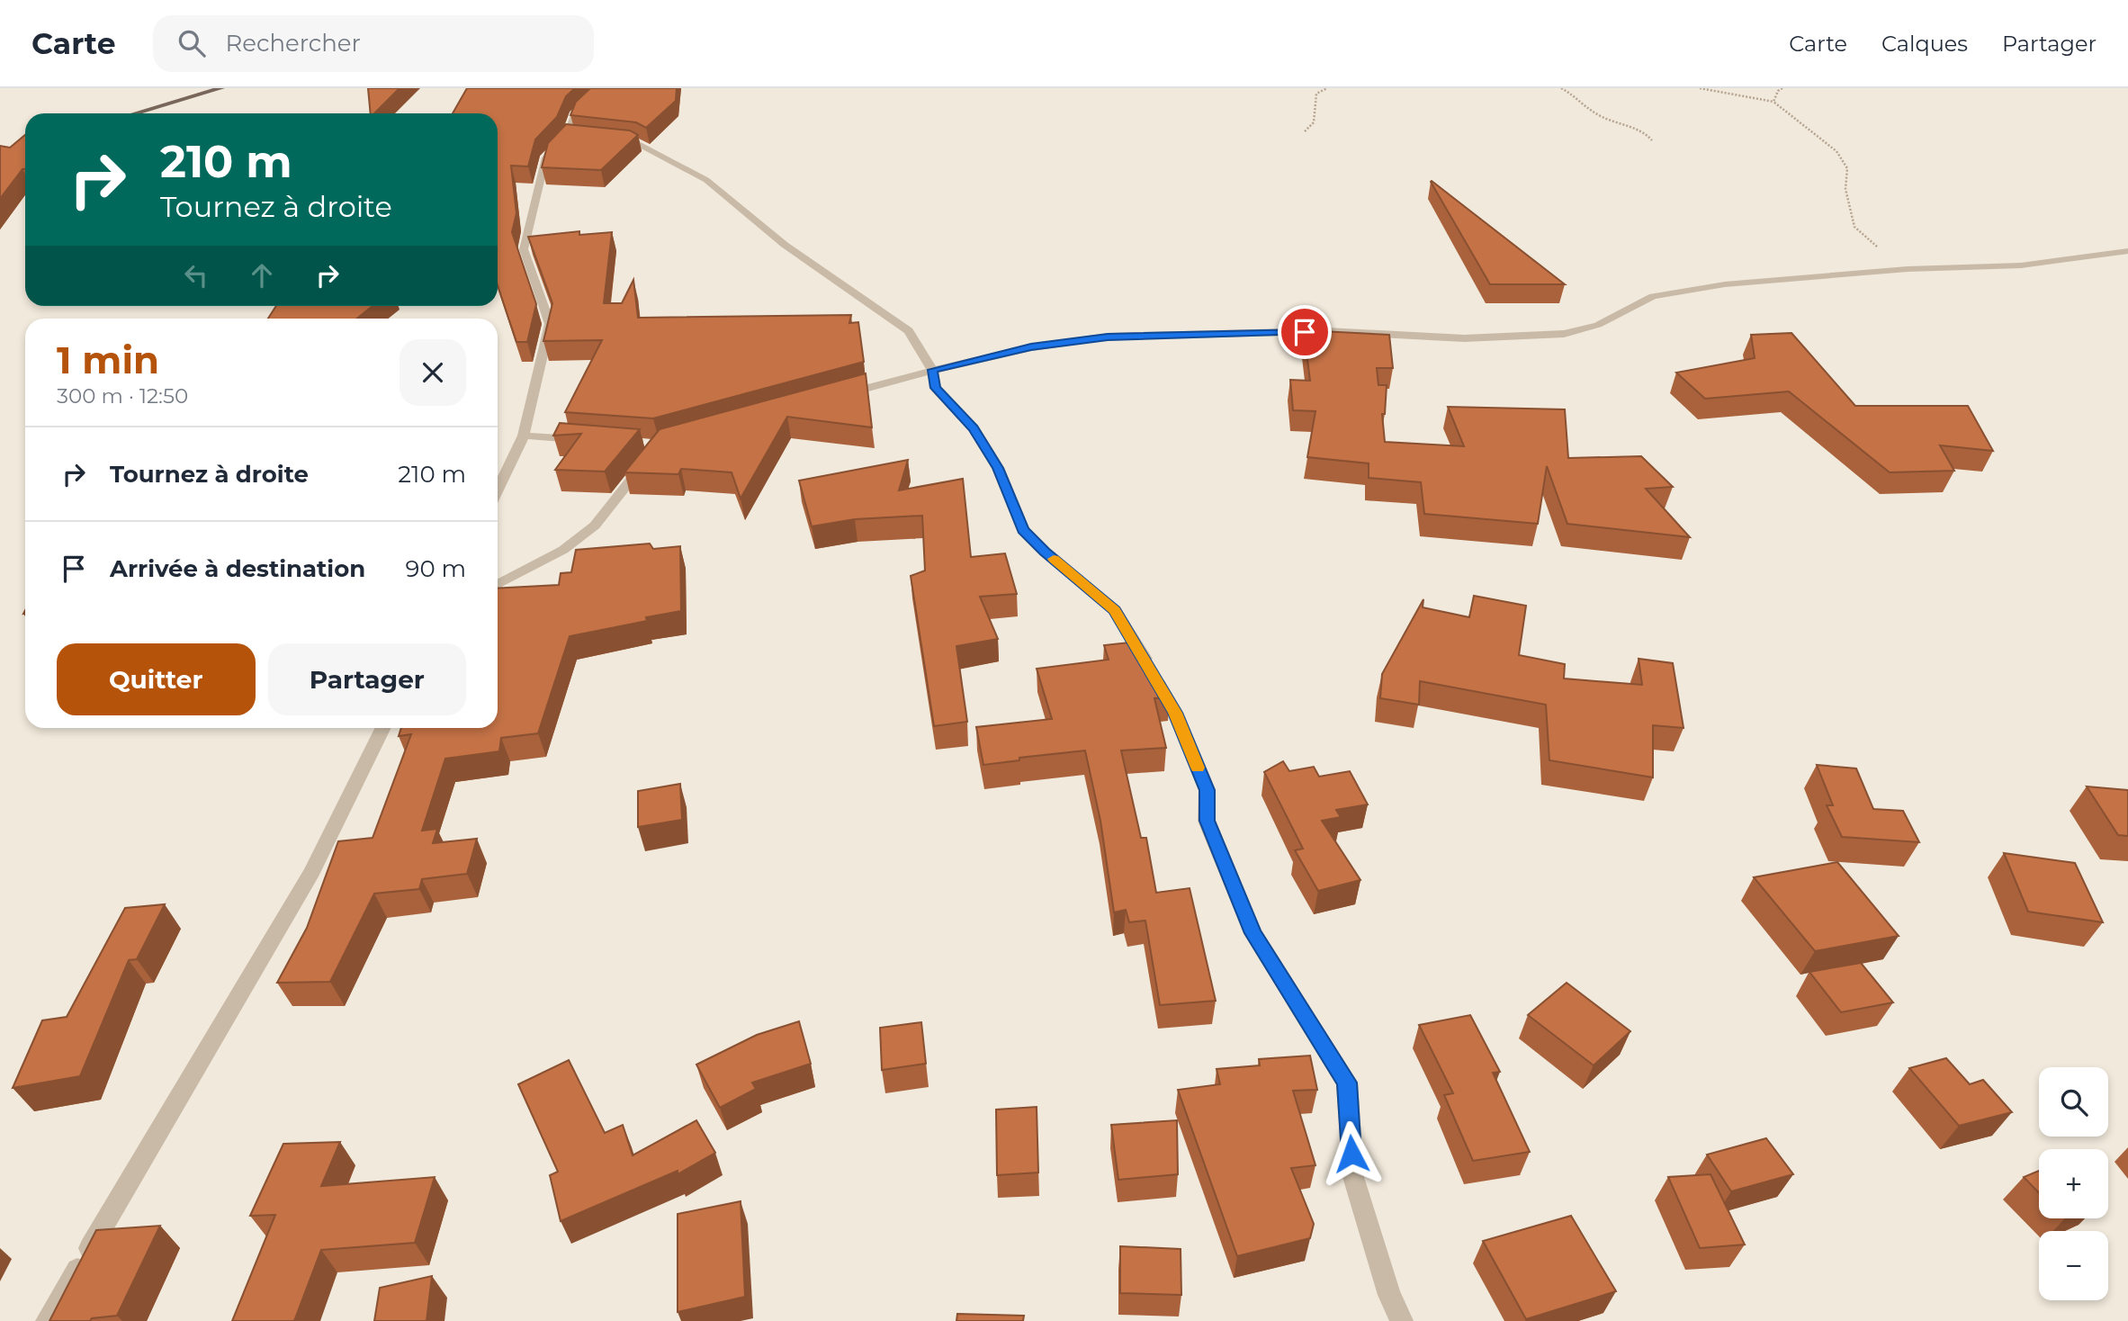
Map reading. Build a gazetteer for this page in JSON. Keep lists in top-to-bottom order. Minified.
{"page":{"header":"Carte","search":"Rechercher","nav":["Carte","Calques","Partager"],"turn":["210 m","Tournez à droite"],"heading":["1 min","300 m · 12:50"],"list":[{"name":"Tournez à droite","value":"210 m"},{"name":"Arrivée à destination","value":"90 m"}],"buttons":["Quitter","Partager"],"map_buttons":["+","−"]}}
